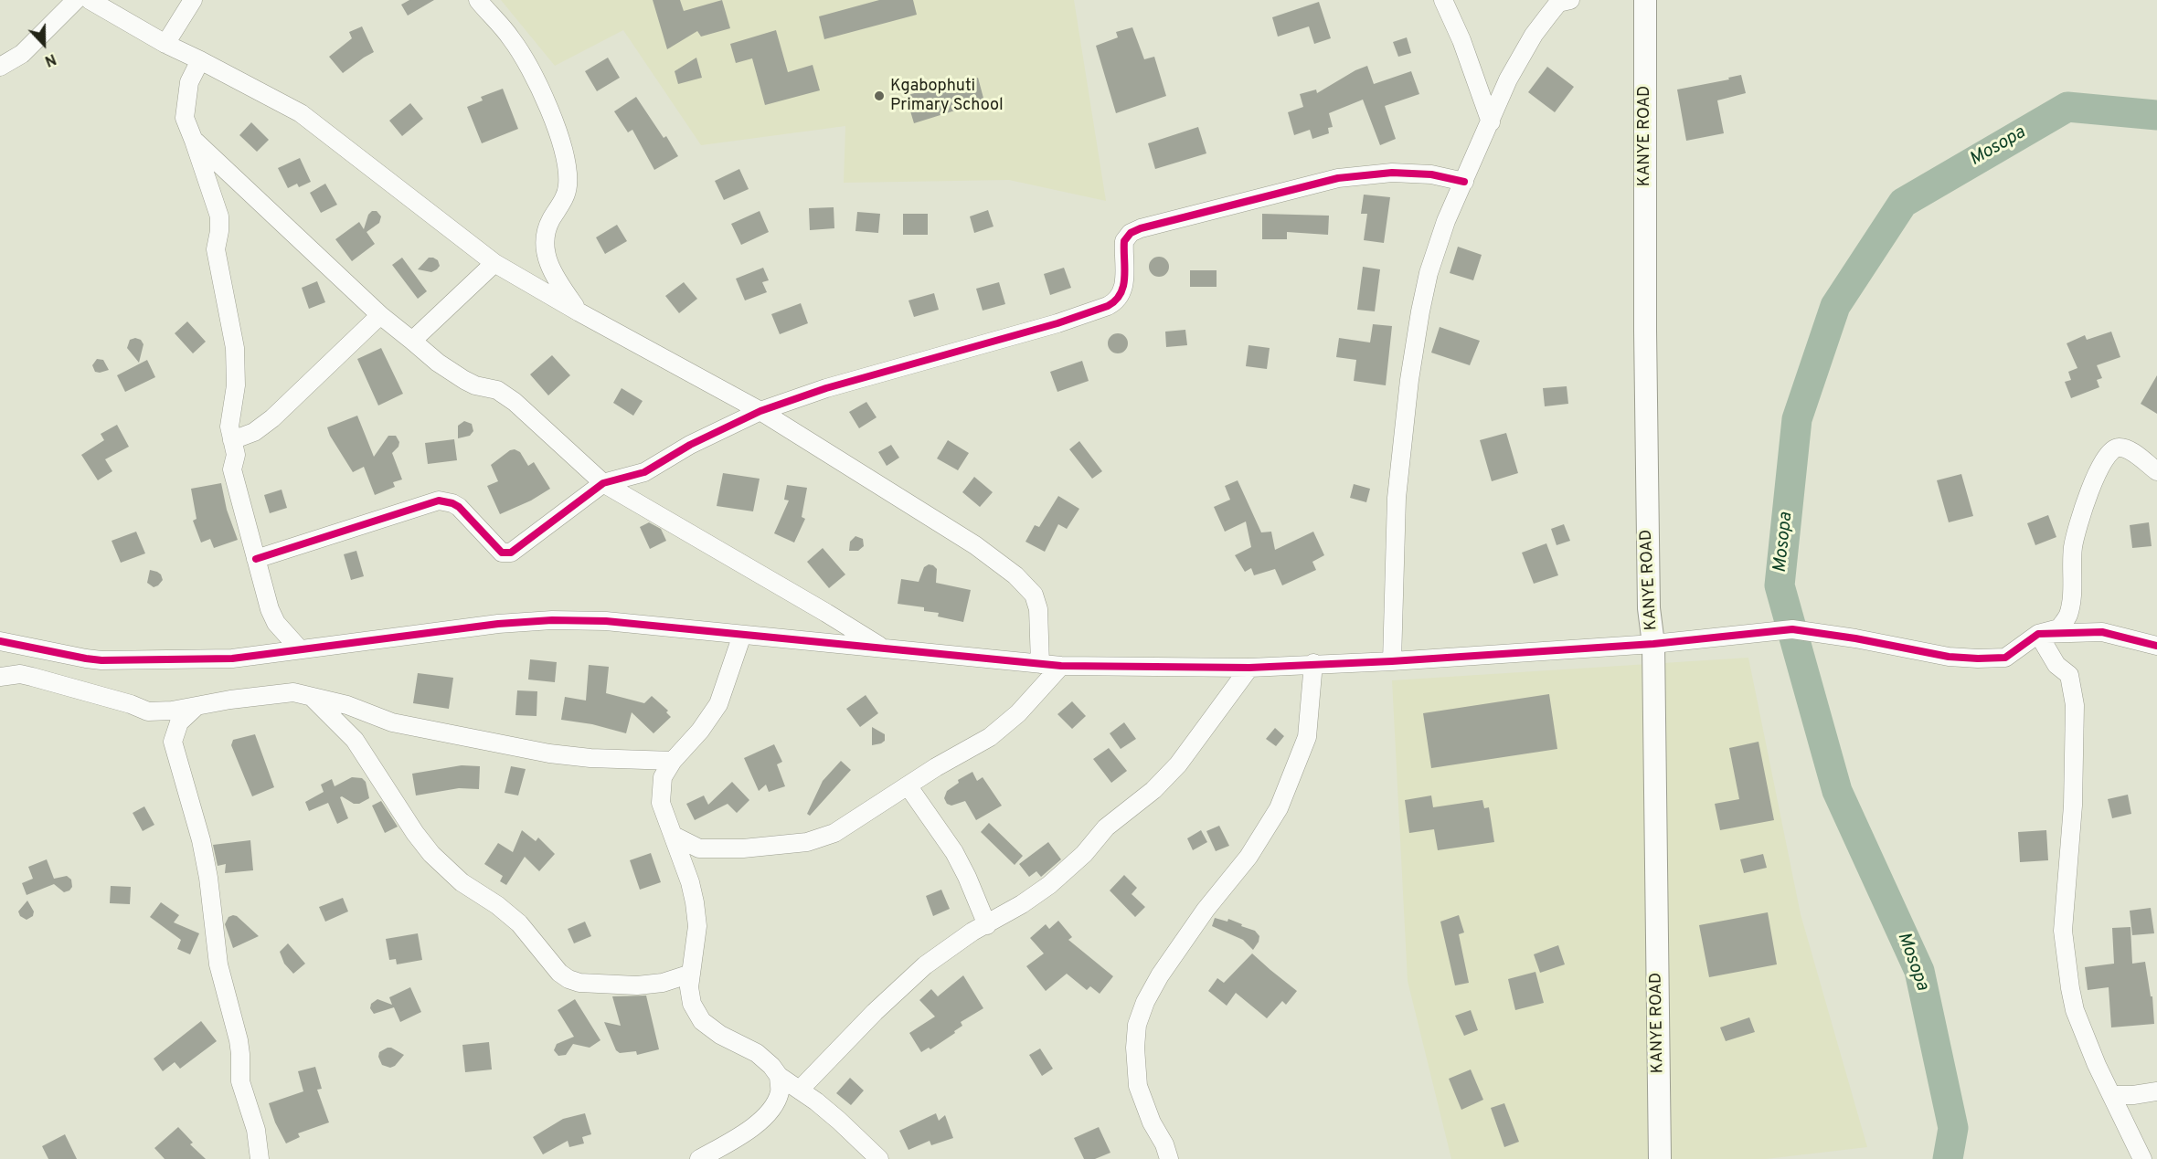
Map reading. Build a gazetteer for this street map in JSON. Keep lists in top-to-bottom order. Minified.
{"streets":{"main road":["KANYE ROAD"]},"water":["Mosopa"],"places":["Kgabophuti Primary School"],"north":"bottom"}
